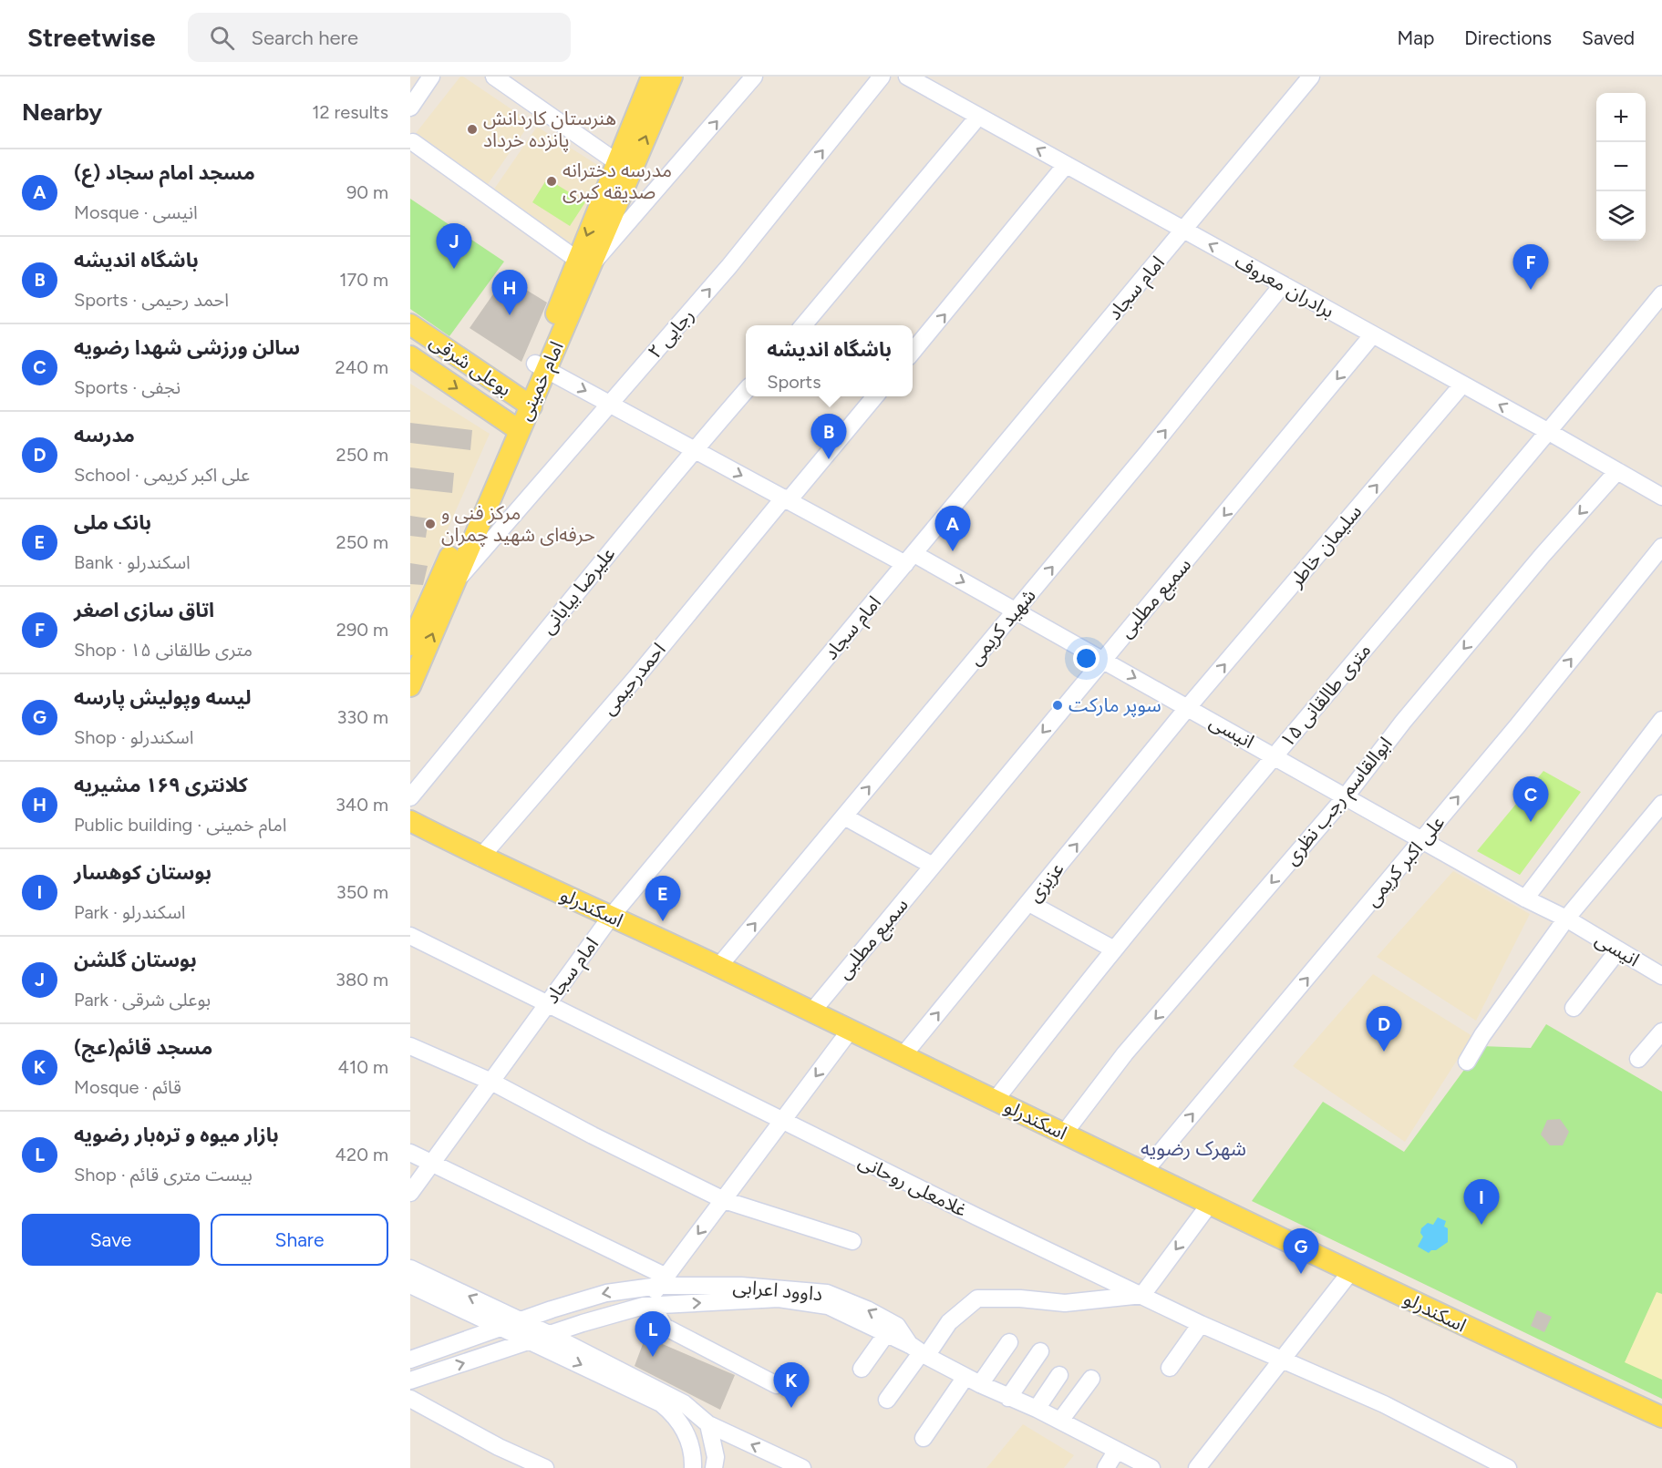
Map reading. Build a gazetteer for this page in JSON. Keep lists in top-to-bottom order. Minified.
{"streets":{"main road":["بوعلی شرقی","امام خمینی","اسکندرلو"],"street":["برادران معروف","امام سجاد","رجایی ۲","سلیمان خاطر","علیرضا بیابانی","سمیع مطلبی","شهید کریمی","احمدرحیمی","۱۵ متری طالقانی","انیسی","ابوالقاسم رجب نظری","علی اکبر کریمی","عزیزی","غلامعلی روحانی","داوود اعرابی"]},"crossings":[["برادران معروف","امام سجاد"],["برادران معروف","سلیمان خاطر"],["برادران معروف","سمیع مطلبی"],["برادران معروف","شهید کریمی"],["برادران معروف","۱۵ متری طالقانی"],["برادران معروف","ابوالقاسم رجب نظری"],["امام سجاد","انیسی"],["امام سجاد","اسکندرلو"],["امام سجاد","غلامعلی روحانی"],["رجایی ۲","امام خمینی"],["رجایی ۲","انیسی"],["بوعلی شرقی","امام خمینی"],["امام خمینی","انیسی"],["سلیمان خاطر","انیسی"],["سلیمان خاطر","عزیزی"],["علیرضا بیابانی","انیسی"],["سمیع مطلبی","انیسی"],["سمیع مطلبی","اسکندرلو"],["شهید کریمی","انیسی"],["شهید کریمی","اسکندرلو"],["احمدرحیمی","انیسی"],["احمدرحیمی","اسکندرلو"],["۱۵ متری طالقانی","انیسی"],["۱۵ متری طالقانی","اسکندرلو"],["انیسی","ابوالقاسم رجب نظری"],["انیسی","علی اکبر کریمی"],["انیسی","عزیزی"],["ابوالقاسم رجب نظری","اسکندرلو"],["علی اکبر کریمی","اسکندرلو"],["عزیزی","اسکندرلو"]],"one_way":["برادران معروف","سلیمان خاطر","سمیع مطلبی","شهید کریمی","ابوالقاسم رجب نظری","علی اکبر کریمی","عزیزی"],"districts":["شهرک رضویه"],"places":["هنرستان کاردانش پانزده خرداد","مدرسه دخترانه صدیقه کبری","مرکز فنی و حرفه‌ای شهید چمران","سوپر مارکت"],"page":{"header":"Streetwise","search":"Search here","nav":["Map","Directions","Saved"],"heading":["Nearby","12 results"],"map_buttons":["+","−"],"list":[{"mark":"A","name":"مسجد امام سجاد (ع)","note":"Mosque · انیسی","value":"90 m"},{"mark":"B","name":"باشگاه اندیشه","note":"Sports · احمد رحیمی","value":"170 m"},{"mark":"C","name":"سالن ورزشی شهدا رضویه","note":"Sports · نجفی","value":"240 m"},{"mark":"D","name":"مدرسه","note":"School · علی اکبر کریمی","value":"250 m"},{"mark":"E","name":"بانک ملی","note":"Bank · اسکندرلو","value":"250 m"},{"mark":"F","name":"اتاق سازی اصغر","note":"Shop · ۱۵ متری طالقانی","value":"290 m"},{"mark":"G","name":"لیسه وپولیش پارسه","note":"Shop · اسکندرلو","value":"330 m"},{"mark":"H","name":"کلانتری ۱۶۹ مشیریه","note":"Public building · امام خمینی","value":"340 m"},{"mark":"I","name":"بوستان کوهسار","note":"Park · اسکندرلو","value":"350 m"},{"mark":"J","name":"بوستان گلشن","note":"Park · بوعلی شرقی","value":"380 m"},{"mark":"K","name":"مسجد قائم(عج)","note":"Mosque · قائم","value":"410 m"},{"mark":"L","name":"بازار میوه و تره‌بار رضویه","note":"Shop · بیست متری قائم","value":"420 m"}],"pins":["J","F","H","B","A","C","E","D","I","G","L","K"],"popup":["باشگاه اندیشه","Sports"],"buttons":["Save","Share"]}}
